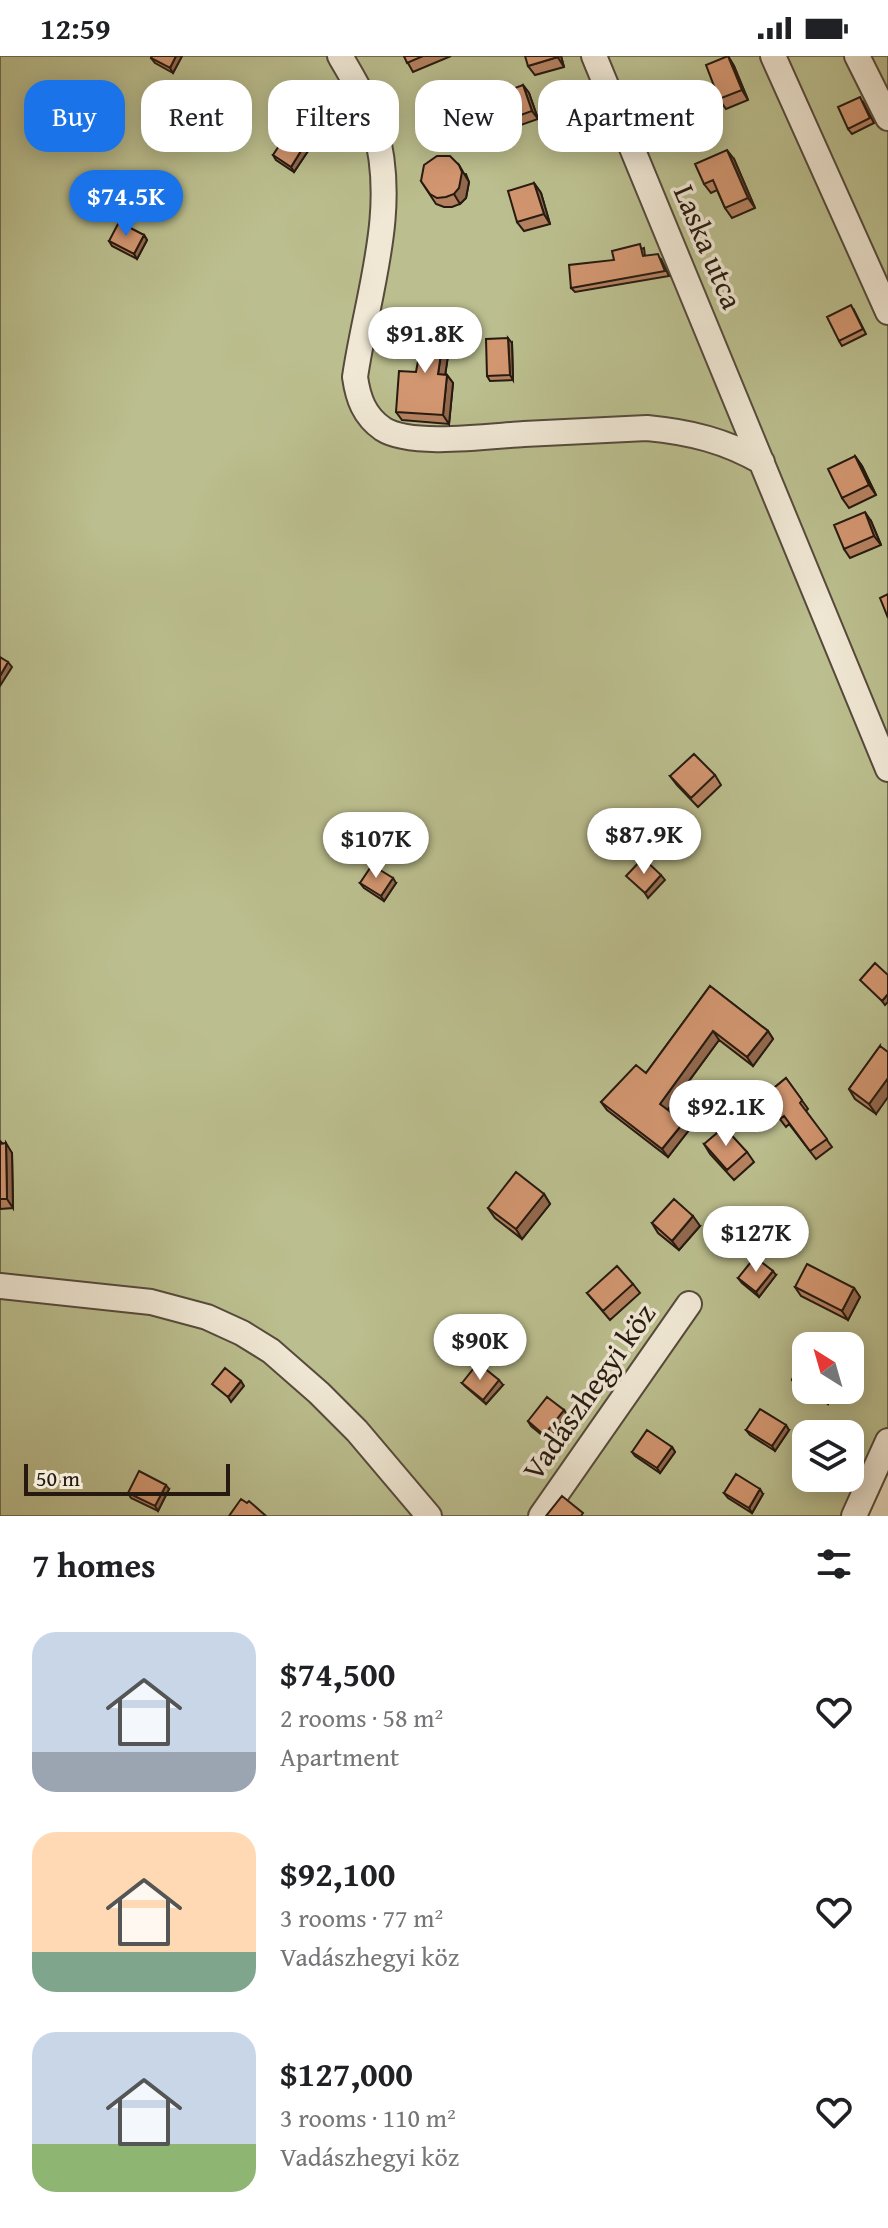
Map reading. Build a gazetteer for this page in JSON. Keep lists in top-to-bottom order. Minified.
{"streets":{"street":["Laska utca","Vadászhegyi köz"]},"scale_bar":"50 m","north":"top left","page":{"status":"12:59","chip":["Buy","Rent","Filters","New","Apartment"],"price":["$74.5K","$91.8K","$87.9K","$107K","$92.1K","$127K","$90K"],"scale":"50 m","heading":"7 homes","list":[{"name":"$74,500","note":"2 rooms · 58 m² · Apartment"},{"name":"$92,100","note":"3 rooms · 77 m² · Vadászhegyi köz"},{"name":"$127,000","note":"3 rooms · 110 m² · Vadászhegyi köz"}]}}
